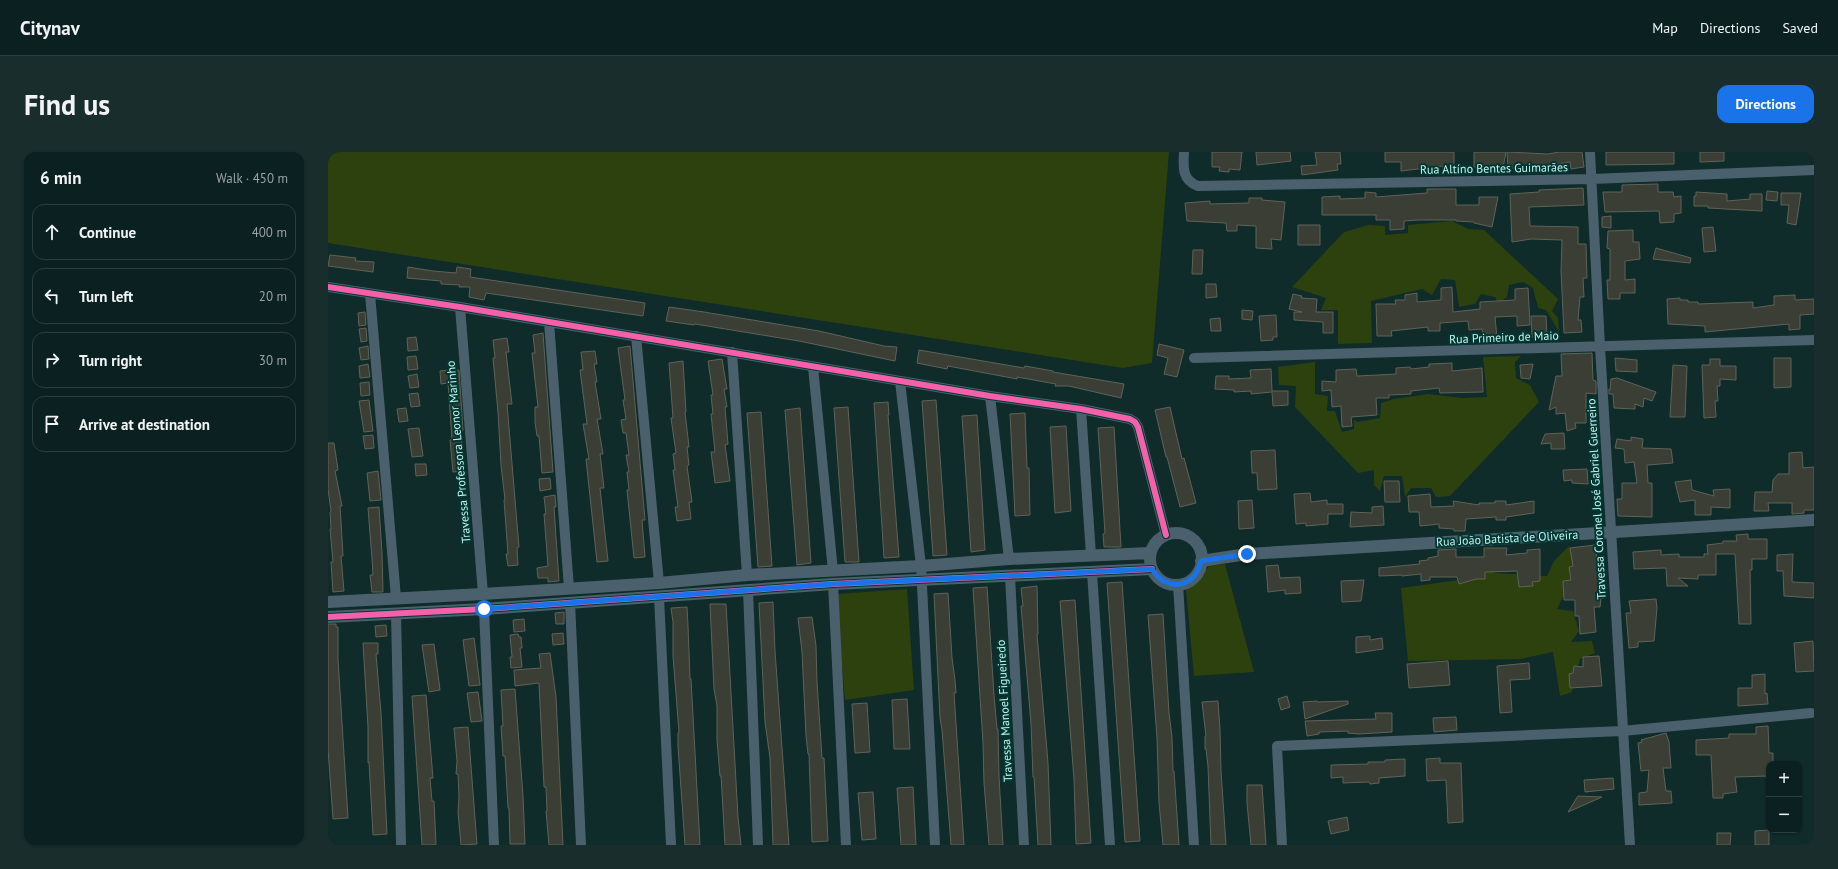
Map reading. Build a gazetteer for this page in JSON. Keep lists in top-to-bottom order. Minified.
{"streets":{"street":["Rua Altíno Bentes Guimarães","Rua Primeiro de Maio","Travessa Professora Leonor Marinho","Travessa Coronel José Gabriel Guerreiro","Rua João Batista de Oliveira","Travessa Manoel Figueiredo"]},"crossings":[["Rua Altíno Bentes Guimarães","Travessa Coronel José Gabriel Guerreiro"],["Rua Primeiro de Maio","Travessa Coronel José Gabriel Guerreiro"],["Travessa Coronel José Gabriel Guerreiro","Rua João Batista de Oliveira"]],"page":{"header":"Citynav","nav":["Map","Directions","Saved"],"buttons":"Directions","title":"Find us","heading":["6 min","Walk · 450 m"],"list":[["Continue","400 m"],["Turn left","20 m"],["Turn right","30 m"],"Arrive at destination"],"map_buttons":["+","−"]}}
